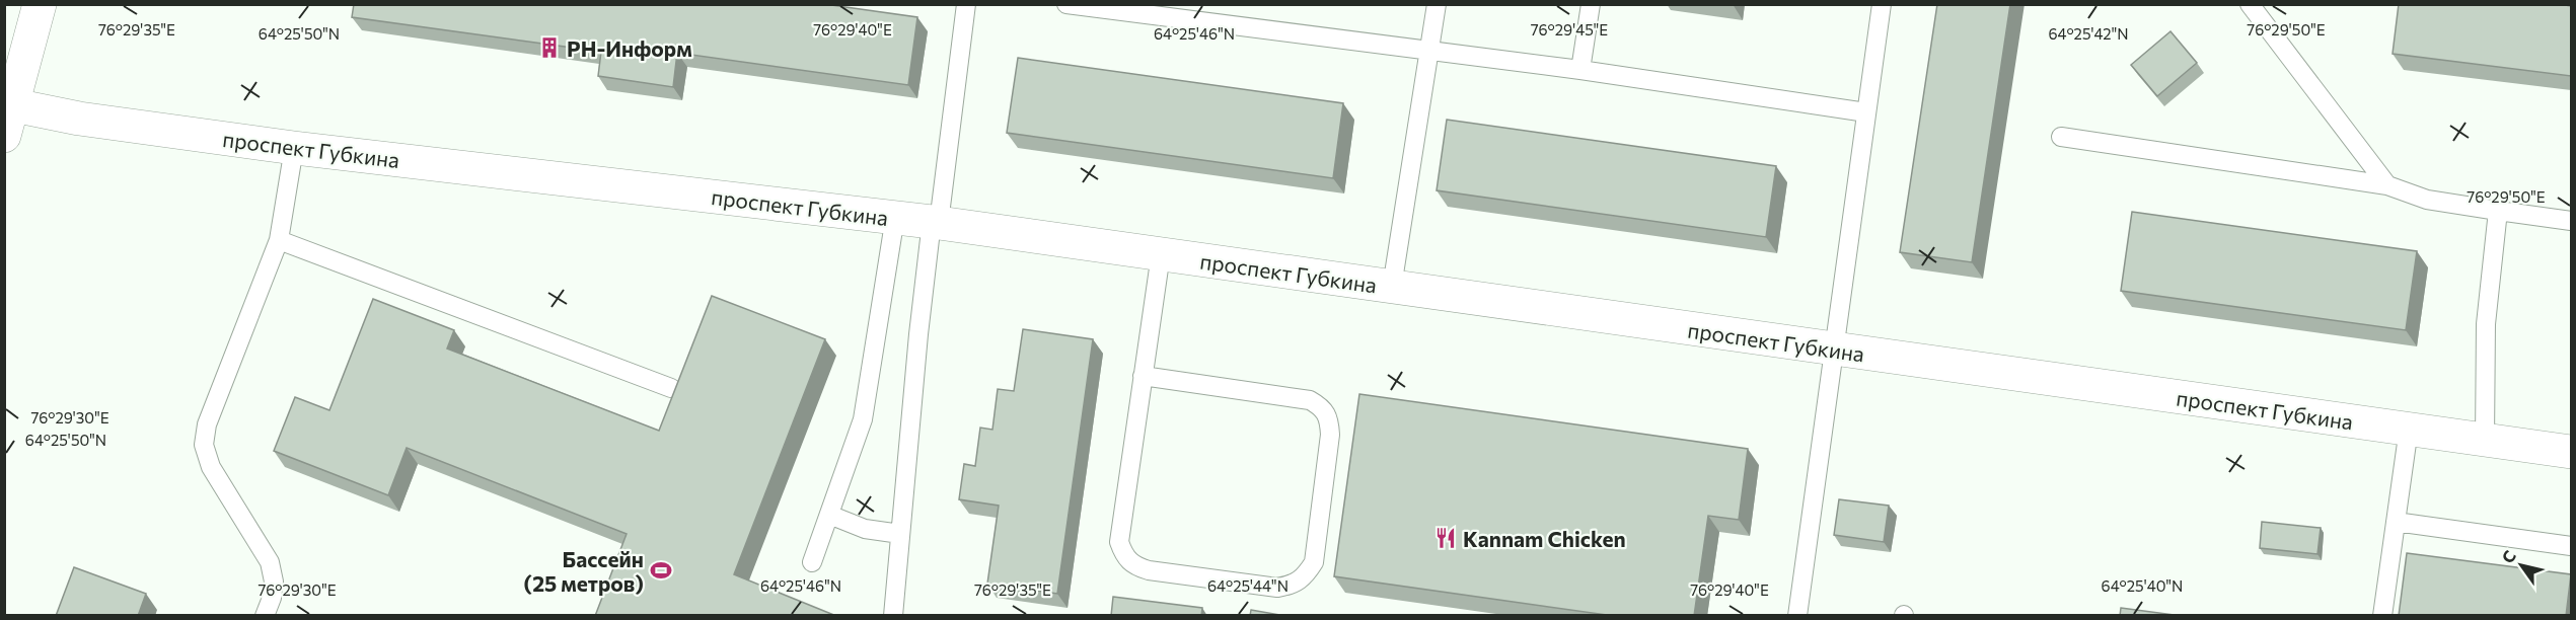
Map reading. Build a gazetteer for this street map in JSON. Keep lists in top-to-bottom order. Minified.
{"streets":{"street":["проспект Губкина"]},"places":{"building":["РН-Информ"],"restaurant":["Kannam Chicken"],"sports":["Бассейн (25 метров)"]},"north":"top left","coordinates":["76°29'35\"E","76°29'40\"E","76°29'45\"E","76°29'50\"E","64°25'50\"N","64°25'46\"N","64°25'42\"N","76°29'30\"E","64°25'44\"N","64°25'40\"N"]}
